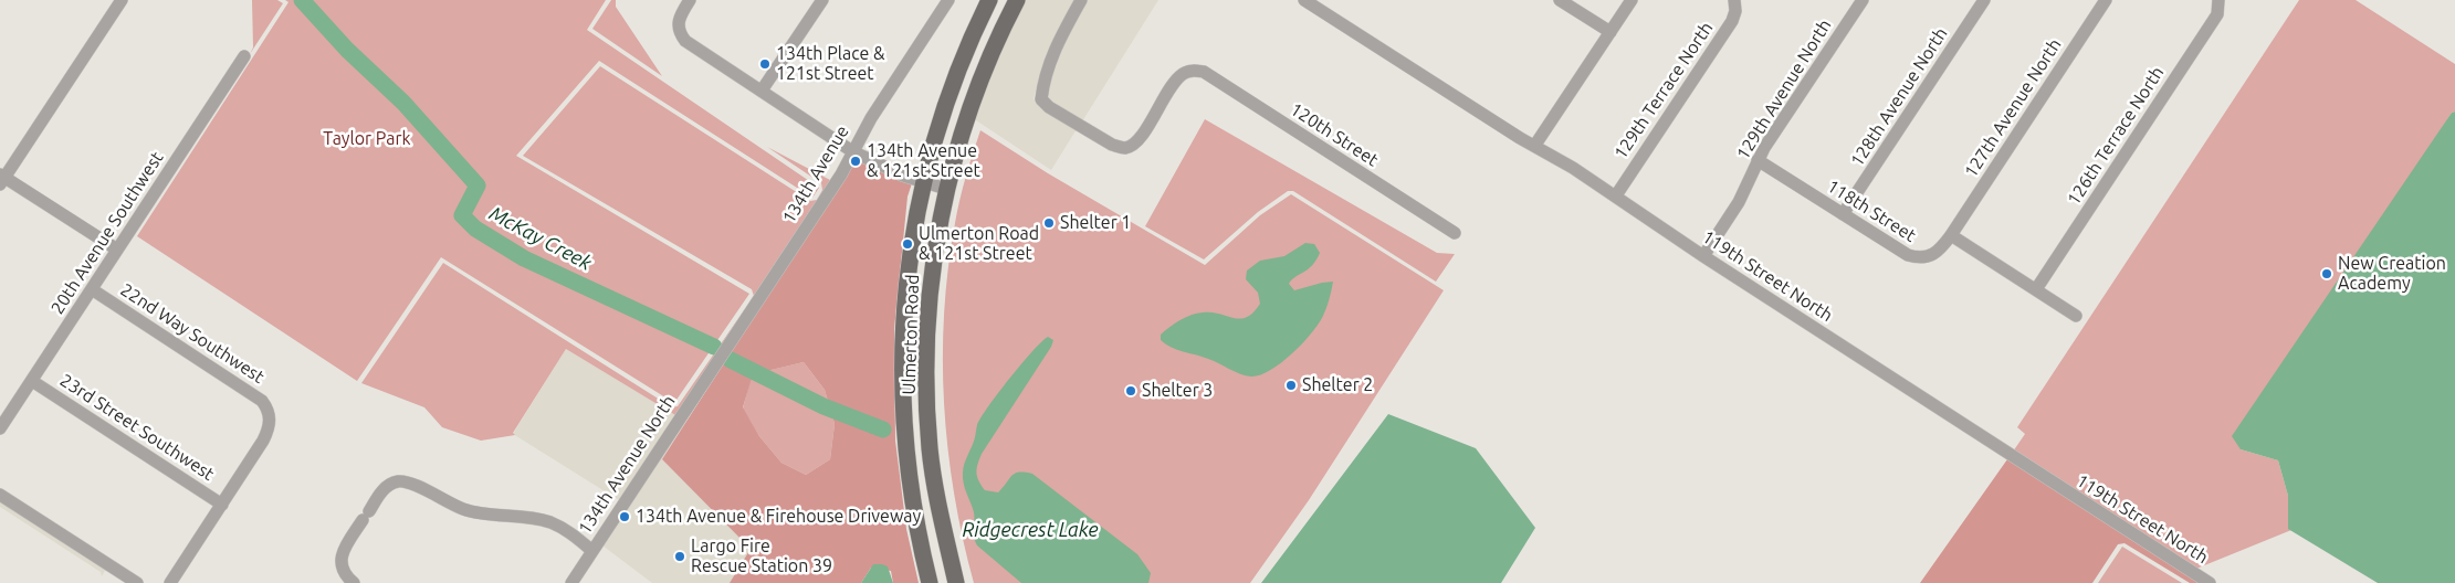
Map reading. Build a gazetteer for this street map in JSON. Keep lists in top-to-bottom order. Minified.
{"streets":{"main road":["Ulmerton Road"],"street":["129th Avenue North","129th Terrace North","128th Avenue North","127th Avenue North","120th Street","126th Terrace North","134th Avenue","118th Street","20th Avenue Southwest","119th Street North","22nd Way Southwest","23rd Street Southwest","134th Avenue North"]},"crossings":[["129th Avenue North","118th Street"],["129th Avenue North","119th Street North"],["129th Terrace North","119th Street North"],["128th Avenue North","118th Street"],["127th Avenue North","118th Street"],["134th Avenue","134th Avenue North"],["20th Avenue Southwest","22nd Way Southwest"],["20th Avenue Southwest","23rd Street Southwest"],["22nd Way Southwest","23rd Street Southwest"]],"water":["McKay Creek","Ridgecrest Lake"],"parks":["Taylor Park"],"places":["134th Place & 121st Street","134th Avenue & 121st Street","Shelter 1","Ulmerton Road & 121st Street","New Creation Academy","Shelter 2","Shelter 3","134th Avenue & Firehouse Driveway","Largo Fire Rescue Station 39"]}
